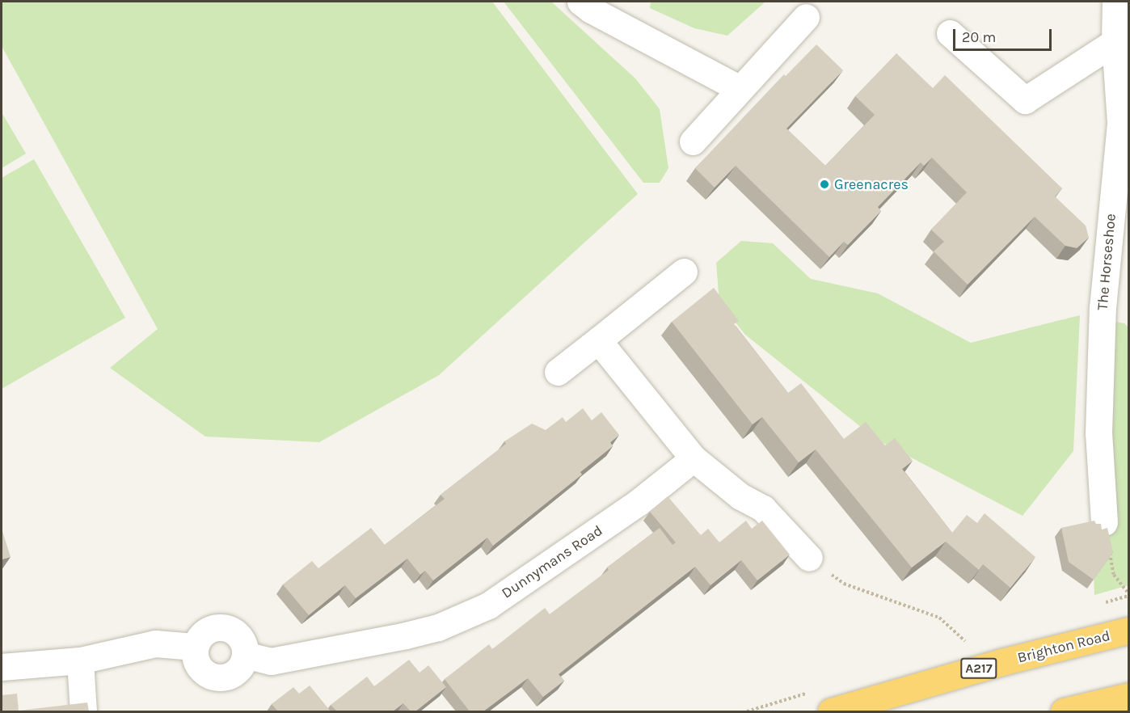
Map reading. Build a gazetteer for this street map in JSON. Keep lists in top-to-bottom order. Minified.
{"streets":{"highway":["Brighton Road","A217"],"street":["The Horseshoe","Dunnymans Road"]},"places":["Greenacres"],"scale_bar":"20 m"}
